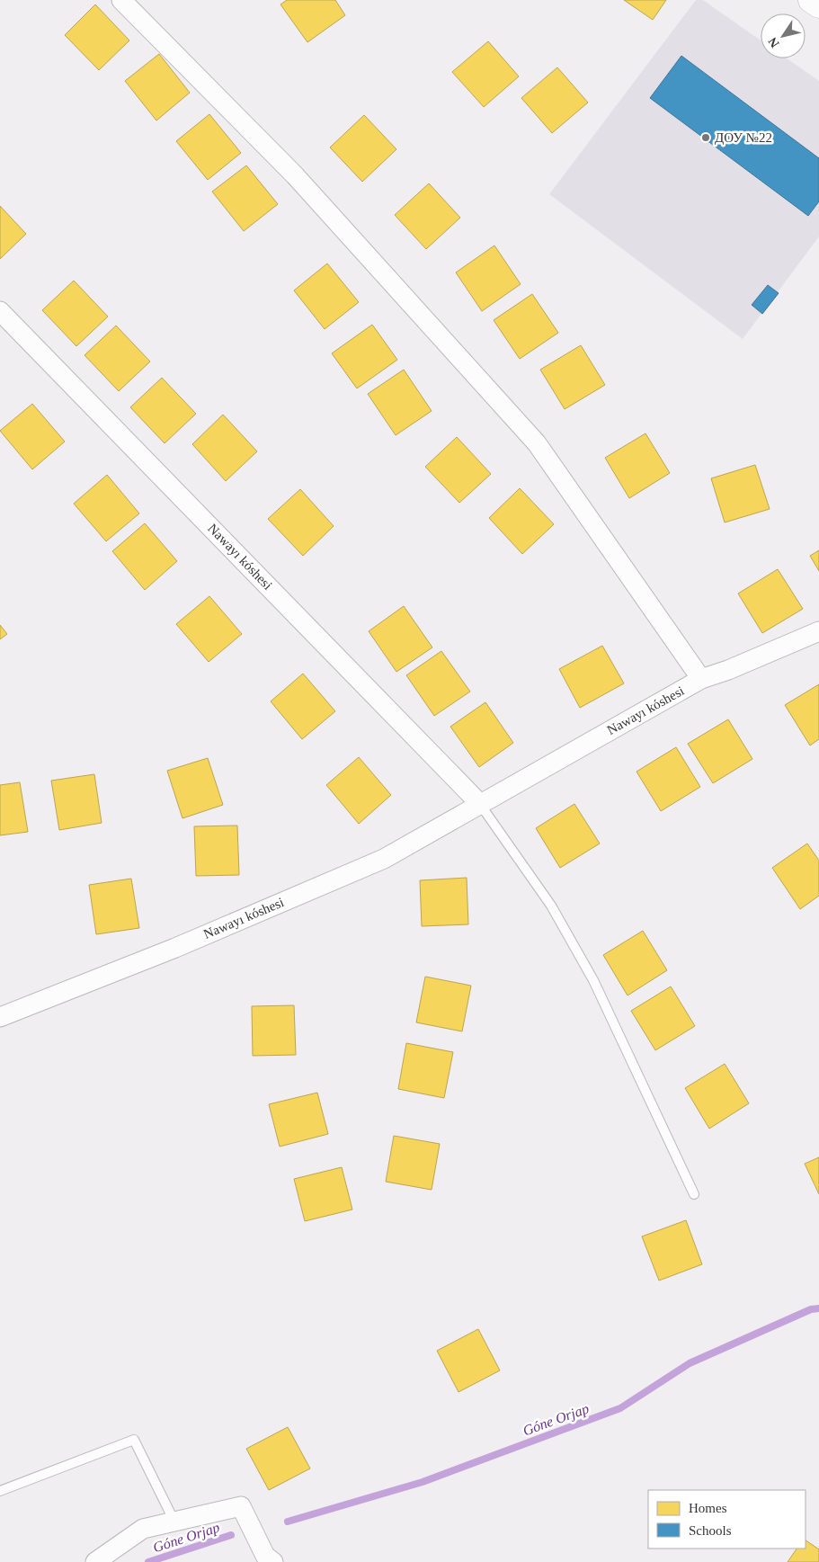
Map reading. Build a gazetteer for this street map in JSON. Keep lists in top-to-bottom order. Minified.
{"streets":{"street":["Nawayı kóshesi"]},"water":["Góne Orjap"],"places":["ДОУ №22"],"legend":["Homes","Schools"],"north":"bottom left"}
